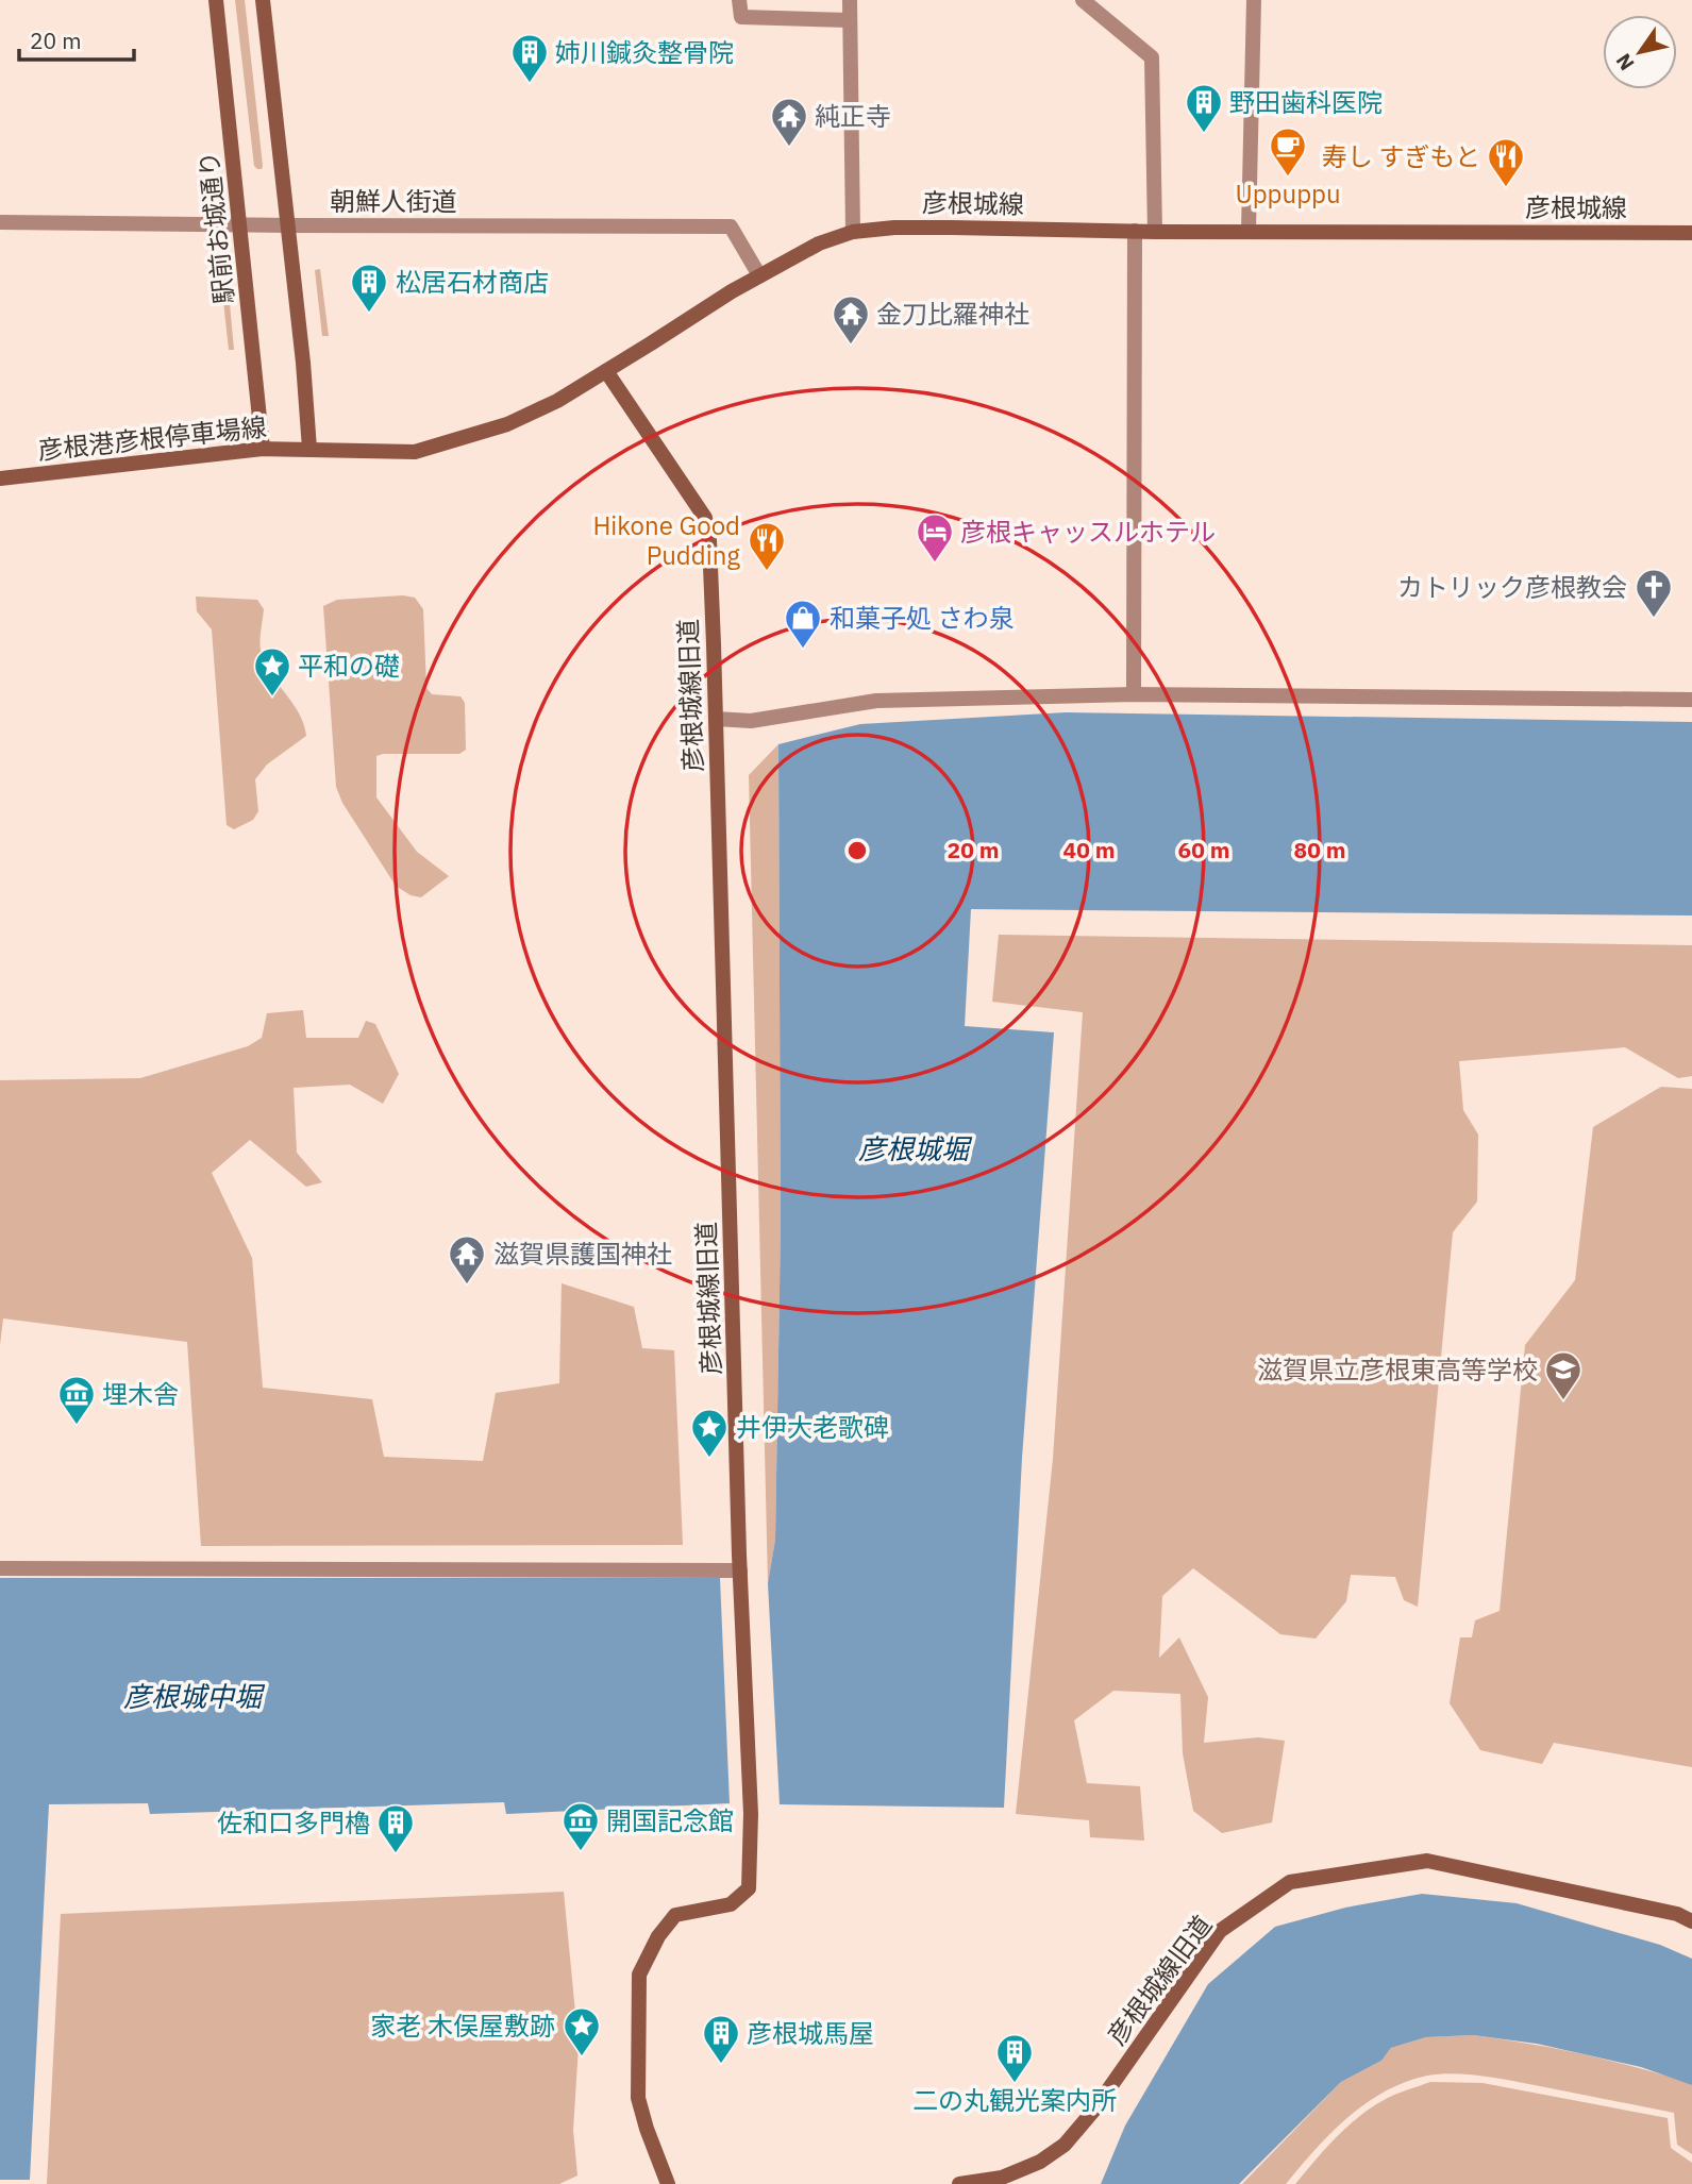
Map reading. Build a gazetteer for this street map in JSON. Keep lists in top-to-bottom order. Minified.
{"streets":{"street":["朝鮮人街道","彦根城線","駅前お城通り","彦根港彦根停車場線","彦根城線旧道"]},"crossings":[["朝鮮人街道","彦根城線"],["朝鮮人街道","駅前お城通り"],["彦根城線","彦根港彦根停車場線"],["彦根城線","彦根城線旧道"],["駅前お城通り","彦根港彦根停車場線"]],"water":["彦根城堀","彦根城中堀"],"places":{"building":["姉川鍼灸整骨院","野田歯科医院","松居石材商店","佐和口多門櫓","彦根城馬屋","二の丸観光案内所"],"temple":["純正寺","金刀比羅神社","滋賀県護国神社"],"cafe":["Uppuppu"],"restaurant":["寿し すぎもと","Hikone Good Pudding"],"hotel":["彦根キャッスルホテル"],"church":["カトリック彦根教会"],"shop":["和菓子処 さわ泉"],"place":["平和の礎","井伊大老歌碑","家老 木俣屋敷跡"],"school or university":["滋賀県立彦根東高等学校"],"museum":["埋木舎","開国記念館"]},"scale_bar":"20 m","north":"bottom left","rings":["20 m","40 m","60 m","80 m"]}
